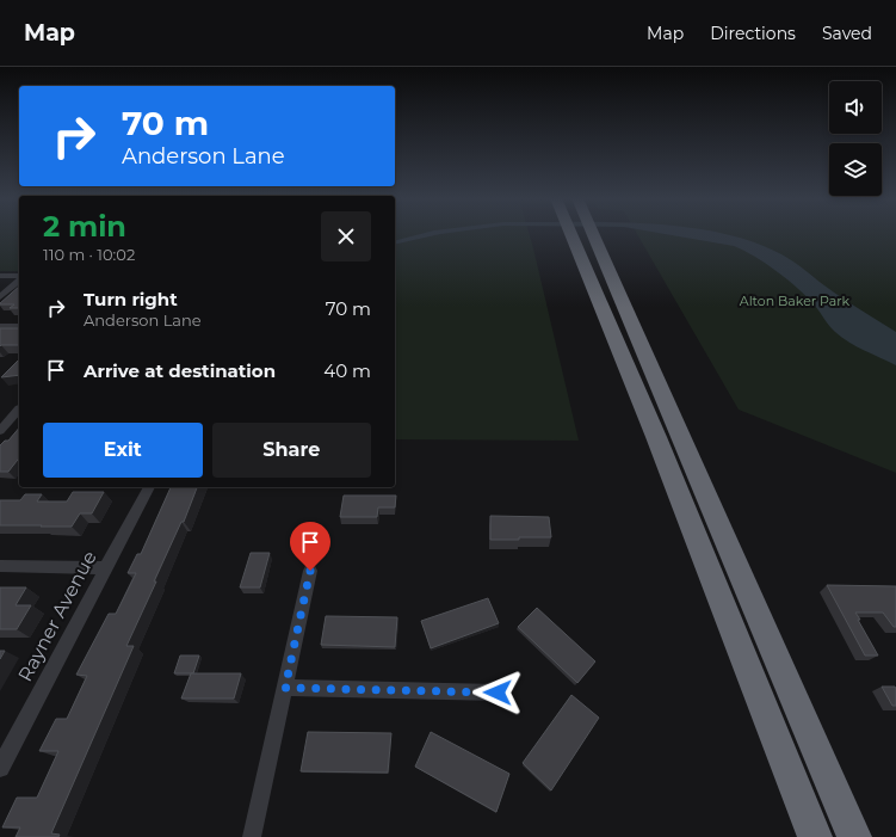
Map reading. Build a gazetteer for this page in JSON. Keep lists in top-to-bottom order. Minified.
{"streets":{"street":["Rayner Avenue"]},"parks":["Alton Baker Park"],"page":{"header":"Map","nav":["Map","Directions","Saved"],"turn":["70 m","Anderson Lane"],"heading":["2 min","110 m · 10:02"],"list":[{"name":"Turn right","note":"Anderson Lane","value":"70 m"},{"name":"Arrive at destination","value":"40 m"}],"buttons":["Exit","Share"]}}
